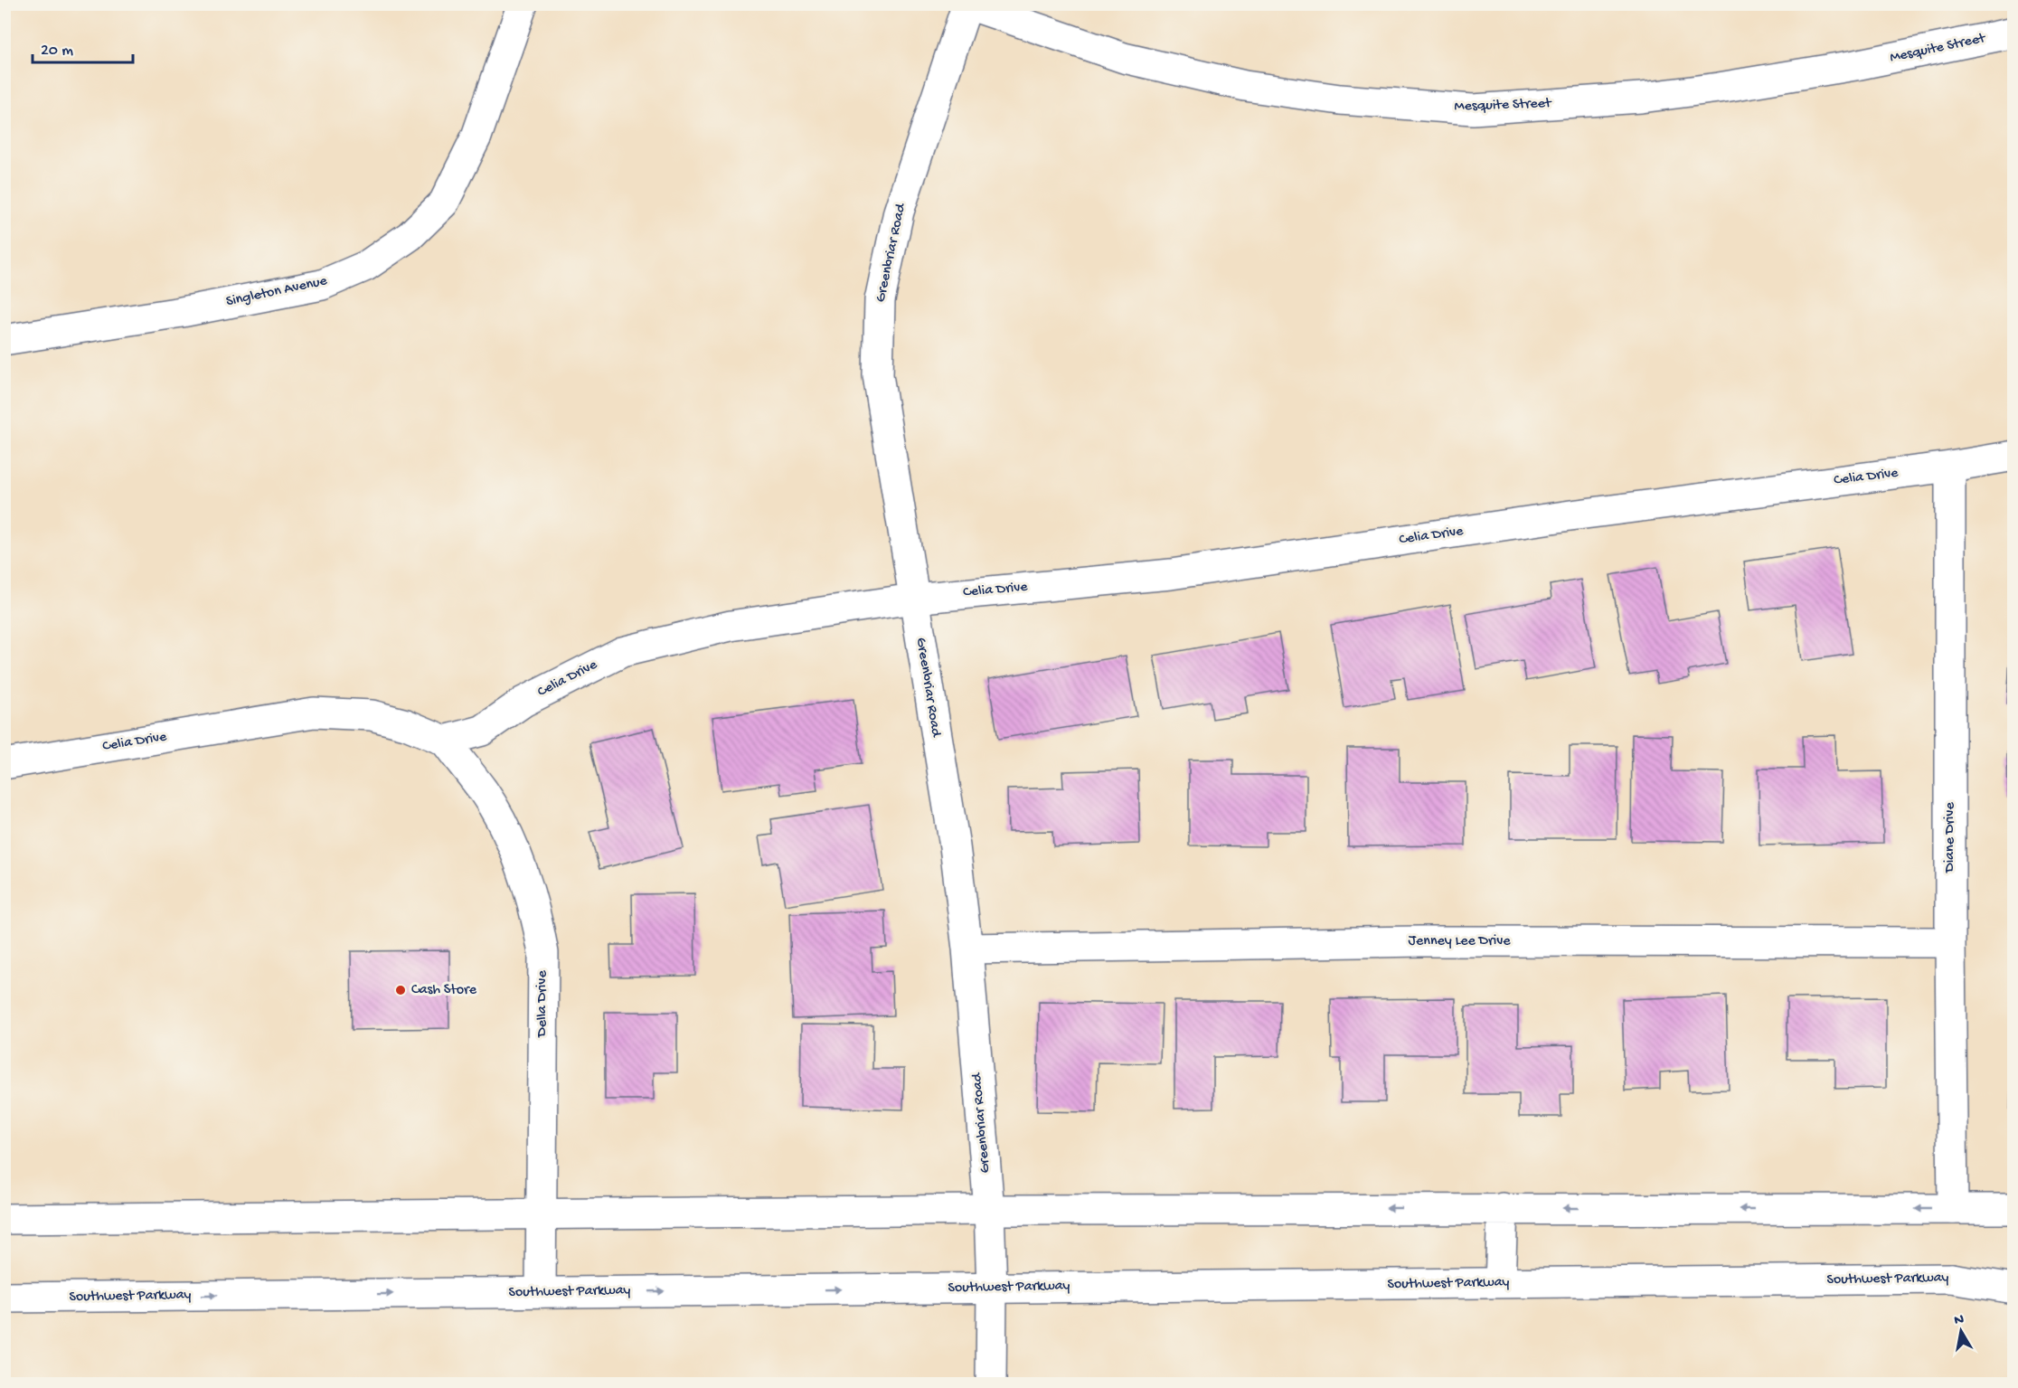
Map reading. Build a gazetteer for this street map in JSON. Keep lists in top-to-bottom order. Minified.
{"streets":{"main road":["Mesquite Street","Greenbriar Road","Singleton Avenue","Celia Drive","Diane Drive","Jenney Lee Drive","Della Drive","Southwest Parkway"]},"crossings":[["Mesquite Street","Greenbriar Road"],["Greenbriar Road","Celia Drive"],["Greenbriar Road","Jenney Lee Drive"],["Greenbriar Road","Southwest Parkway"],["Celia Drive","Diane Drive"],["Celia Drive","Della Drive"],["Diane Drive","Jenney Lee Drive"],["Della Drive","Southwest Parkway"]],"places":["Cash Store"],"scale_bar":"20 m","north":"top"}
